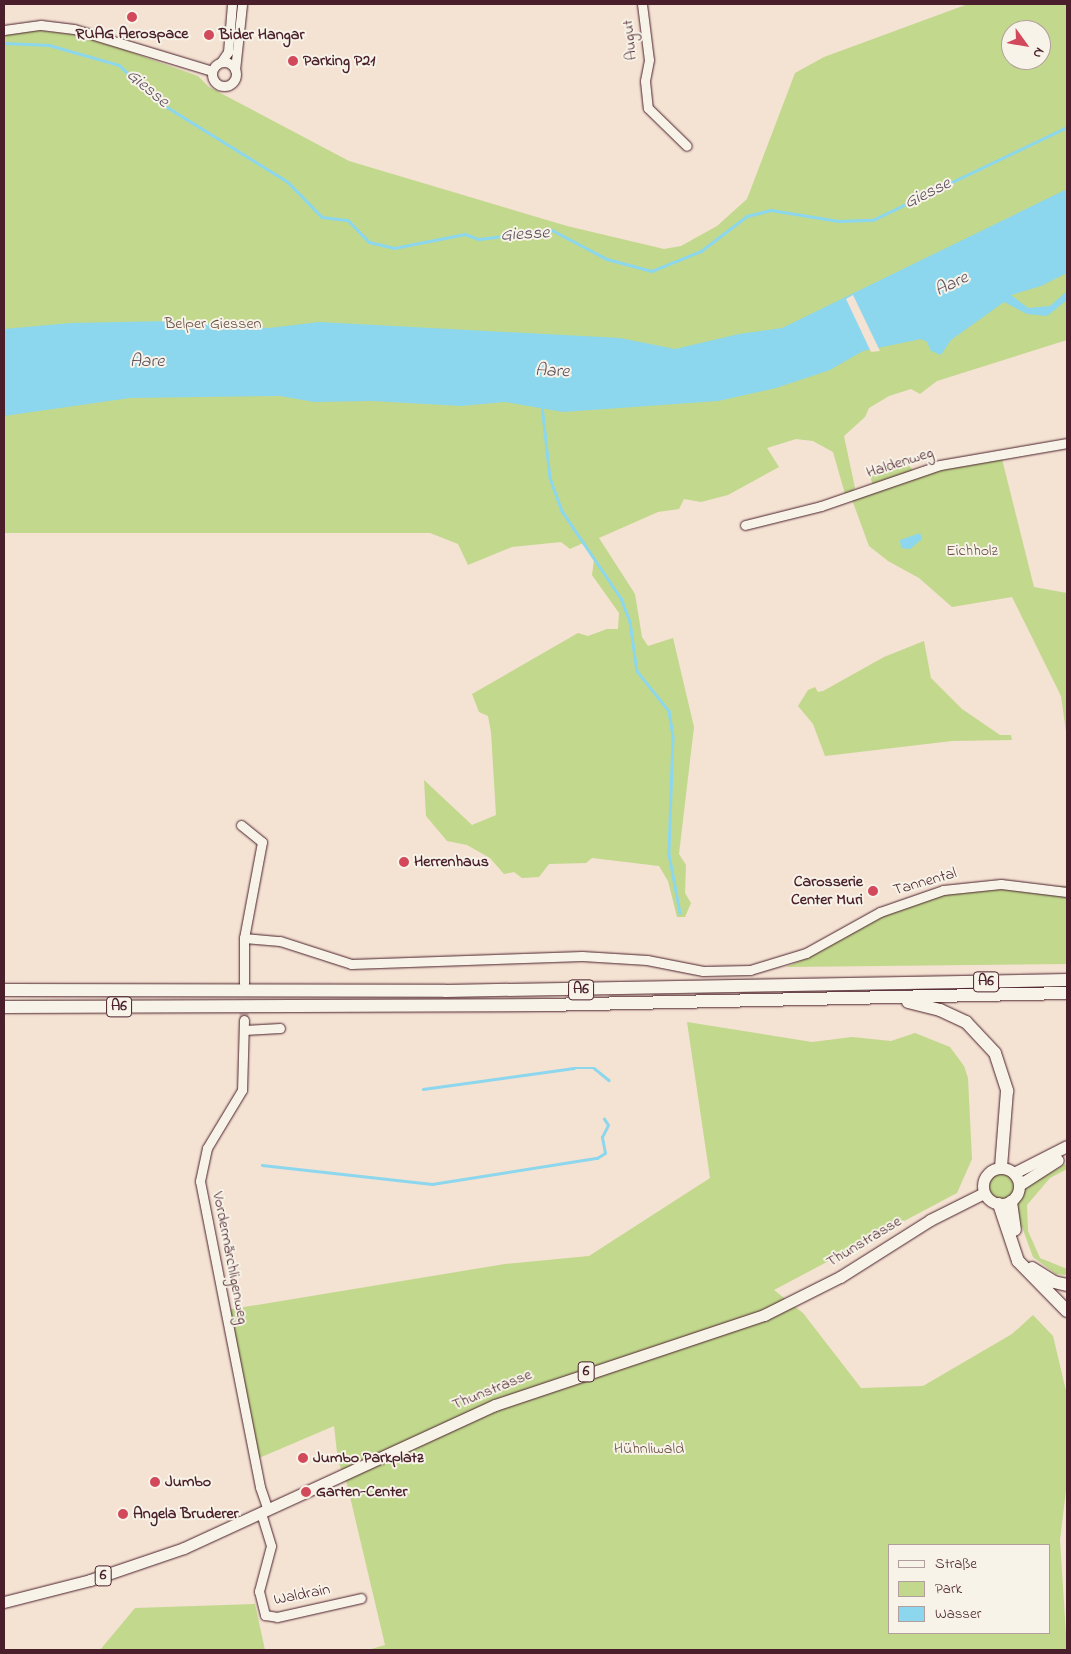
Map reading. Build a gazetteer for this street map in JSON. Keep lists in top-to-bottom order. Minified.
{"streets":{"highway":["A6"],"main road":["Thunstrasse","6"],"street":["Augut","Haldenweg","Tannental","Vordermärchligenweg","Waldrain"]},"crossings":[["Thunstrasse","Vordermärchligenweg"],["Thunstrasse","Waldrain"],["Vordermärchligenweg","Waldrain"]],"water":["Giesse","Aare"],"parks":["Belper Giessen","Eichholz","Hühnliwald"],"places":["RUAG Aerospace","Bider Hangar","Parking P21","Herrenhaus","Carosserie Center Muri","Jumbo Parkplatz","Jumbo","Garten-Center","Angela Bruderer"],"legend":["Straße","Park","Wasser"],"north":"bottom right"}
